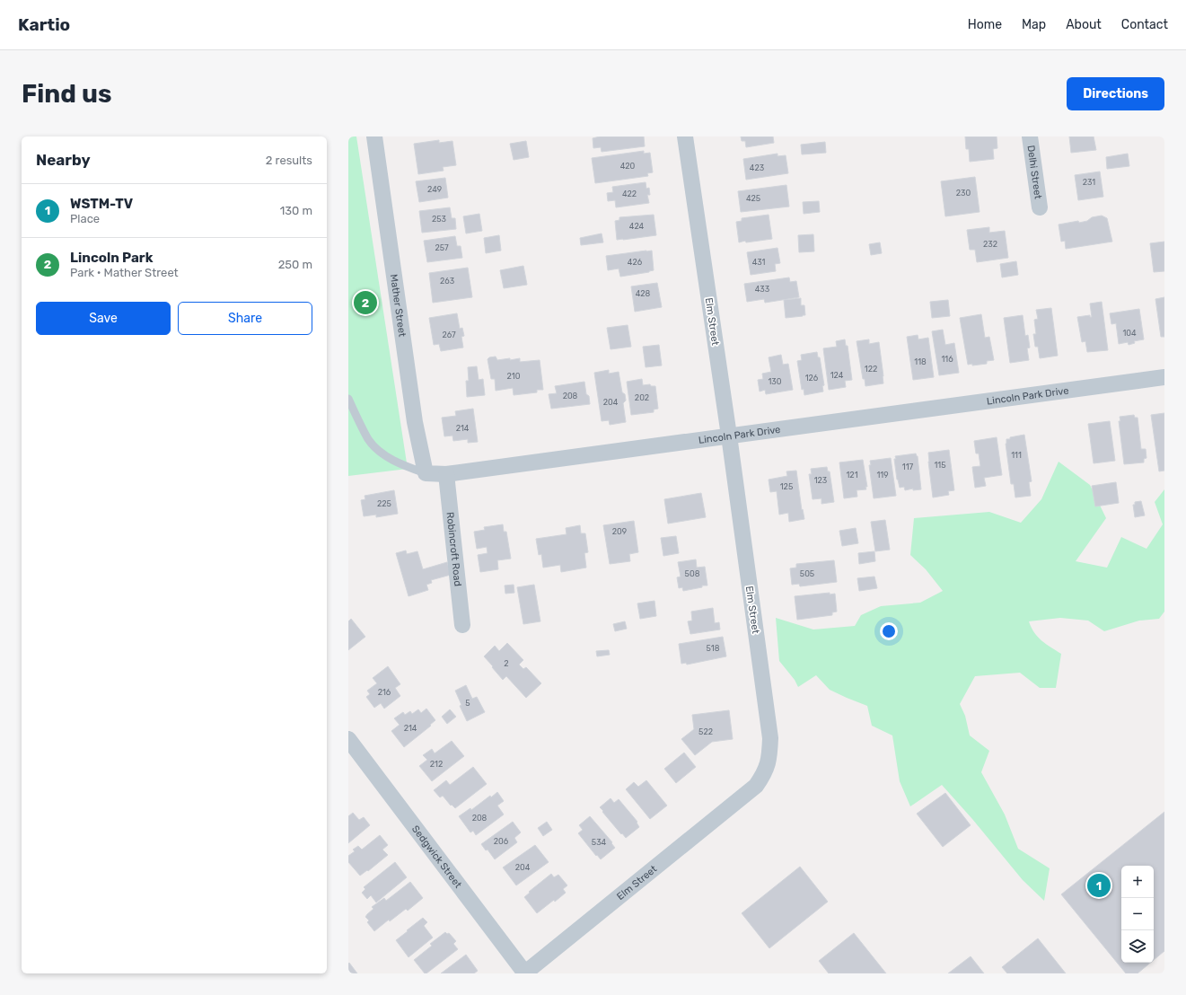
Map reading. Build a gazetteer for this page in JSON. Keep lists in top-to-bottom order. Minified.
{"streets":{"street":["Delhi Street","Mather Street","Elm Street","Lincoln Park Drive","Robincroft Road","Sedgwick Street"]},"crossings":[["Mather Street","Lincoln Park Drive"],["Elm Street","Lincoln Park Drive"],["Elm Street","Sedgwick Street"],["Lincoln Park Drive","Robincroft Road"]],"house_numbers":["420","423","231","249","230","422","425","253","424","232","257","426","431","263","433","428","104","267","116","118","122","124","210","126","130","208","202","204","214","111","115","117","121","119","123","125","225","209","508","505","518","2","216","5","214","522","212","208","206","534","204"],"page":{"header":"Kartio","nav":["Home","Map","About","Contact"],"buttons":["Directions",["Save","Share"]],"title":"Find us","heading":["Nearby","2 results"],"list":[{"mark":"1","name":"WSTM-TV","note":"Place","value":"130 m"},{"mark":"2","name":"Lincoln Park","note":"Park · Mather Street","value":"250 m"}],"pins":["2","1"],"map_buttons":["+","−"]}}
